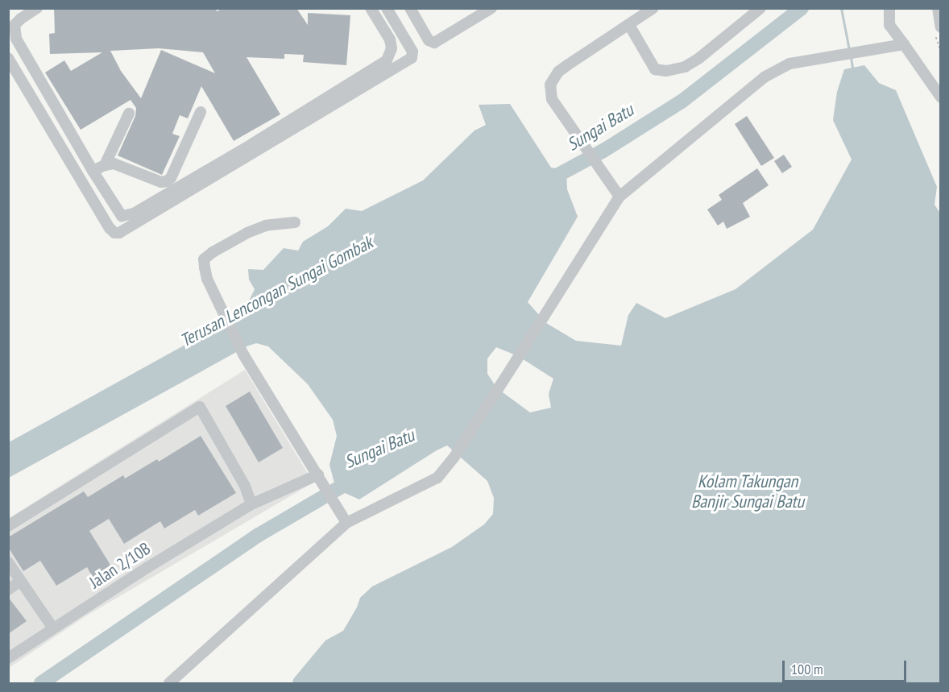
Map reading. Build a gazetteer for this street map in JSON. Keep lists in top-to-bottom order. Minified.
{"streets":{"street":["Jalan 2/10B"]},"water":["Sungai Batu","Terusan Lencongan Sungai Gombak","Kolam Takungan Banjir Sungai Batu"],"scale_bar":"100 m"}
